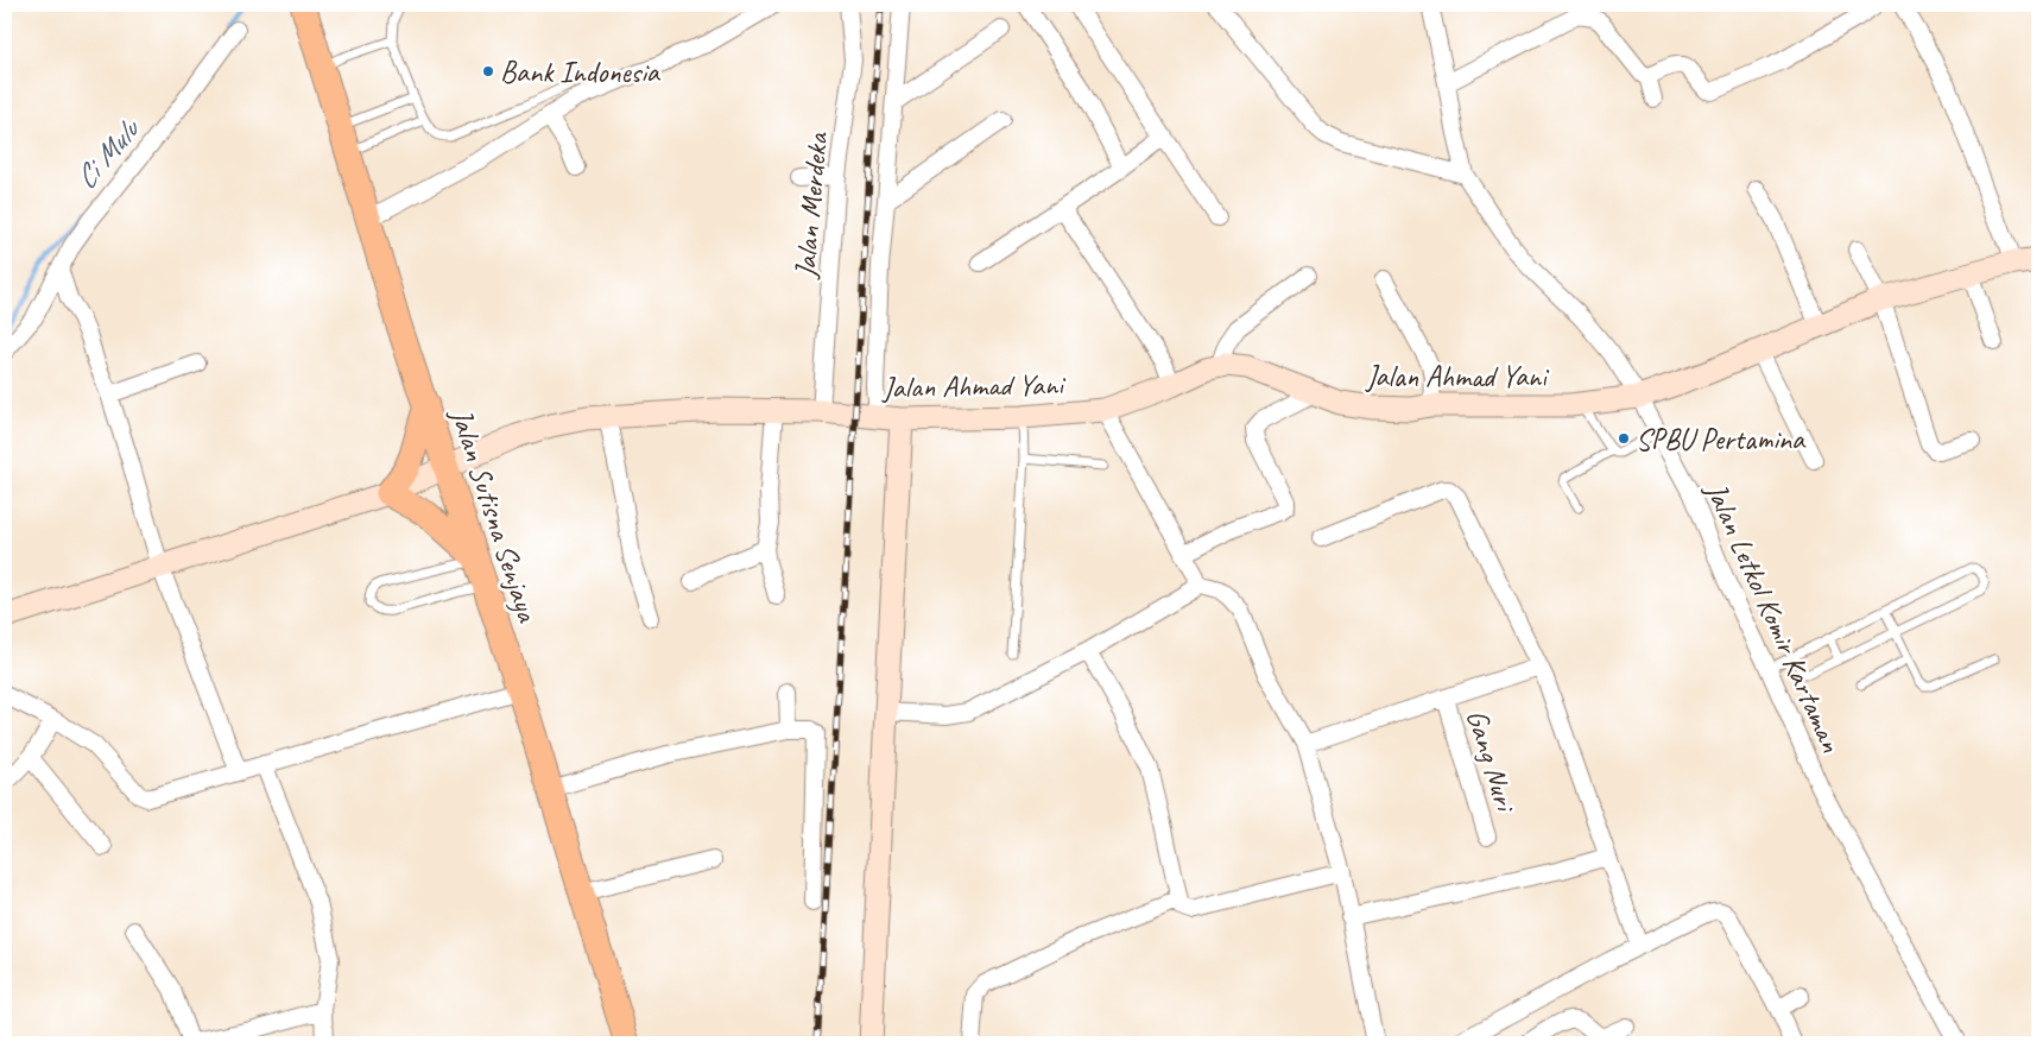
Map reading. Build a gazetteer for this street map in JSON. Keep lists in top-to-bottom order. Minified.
{"streets":{"main road":["Jalan Sutisna Senjaya"],"street":["Jalan Merdeka","Jalan Ahmad Yani","Jalan Letkol Komir Kartaman","Gang Nuri"]},"crossings":[["Jalan Merdeka","Jalan Ahmad Yani"],["Jalan Ahmad Yani","Jalan Sutisna Senjaya"],["Jalan Ahmad Yani","Jalan Letkol Komir Kartaman"]],"water":["Ci Mulu"],"places":["Bank Indonesia","SPBU Pertamina"]}
